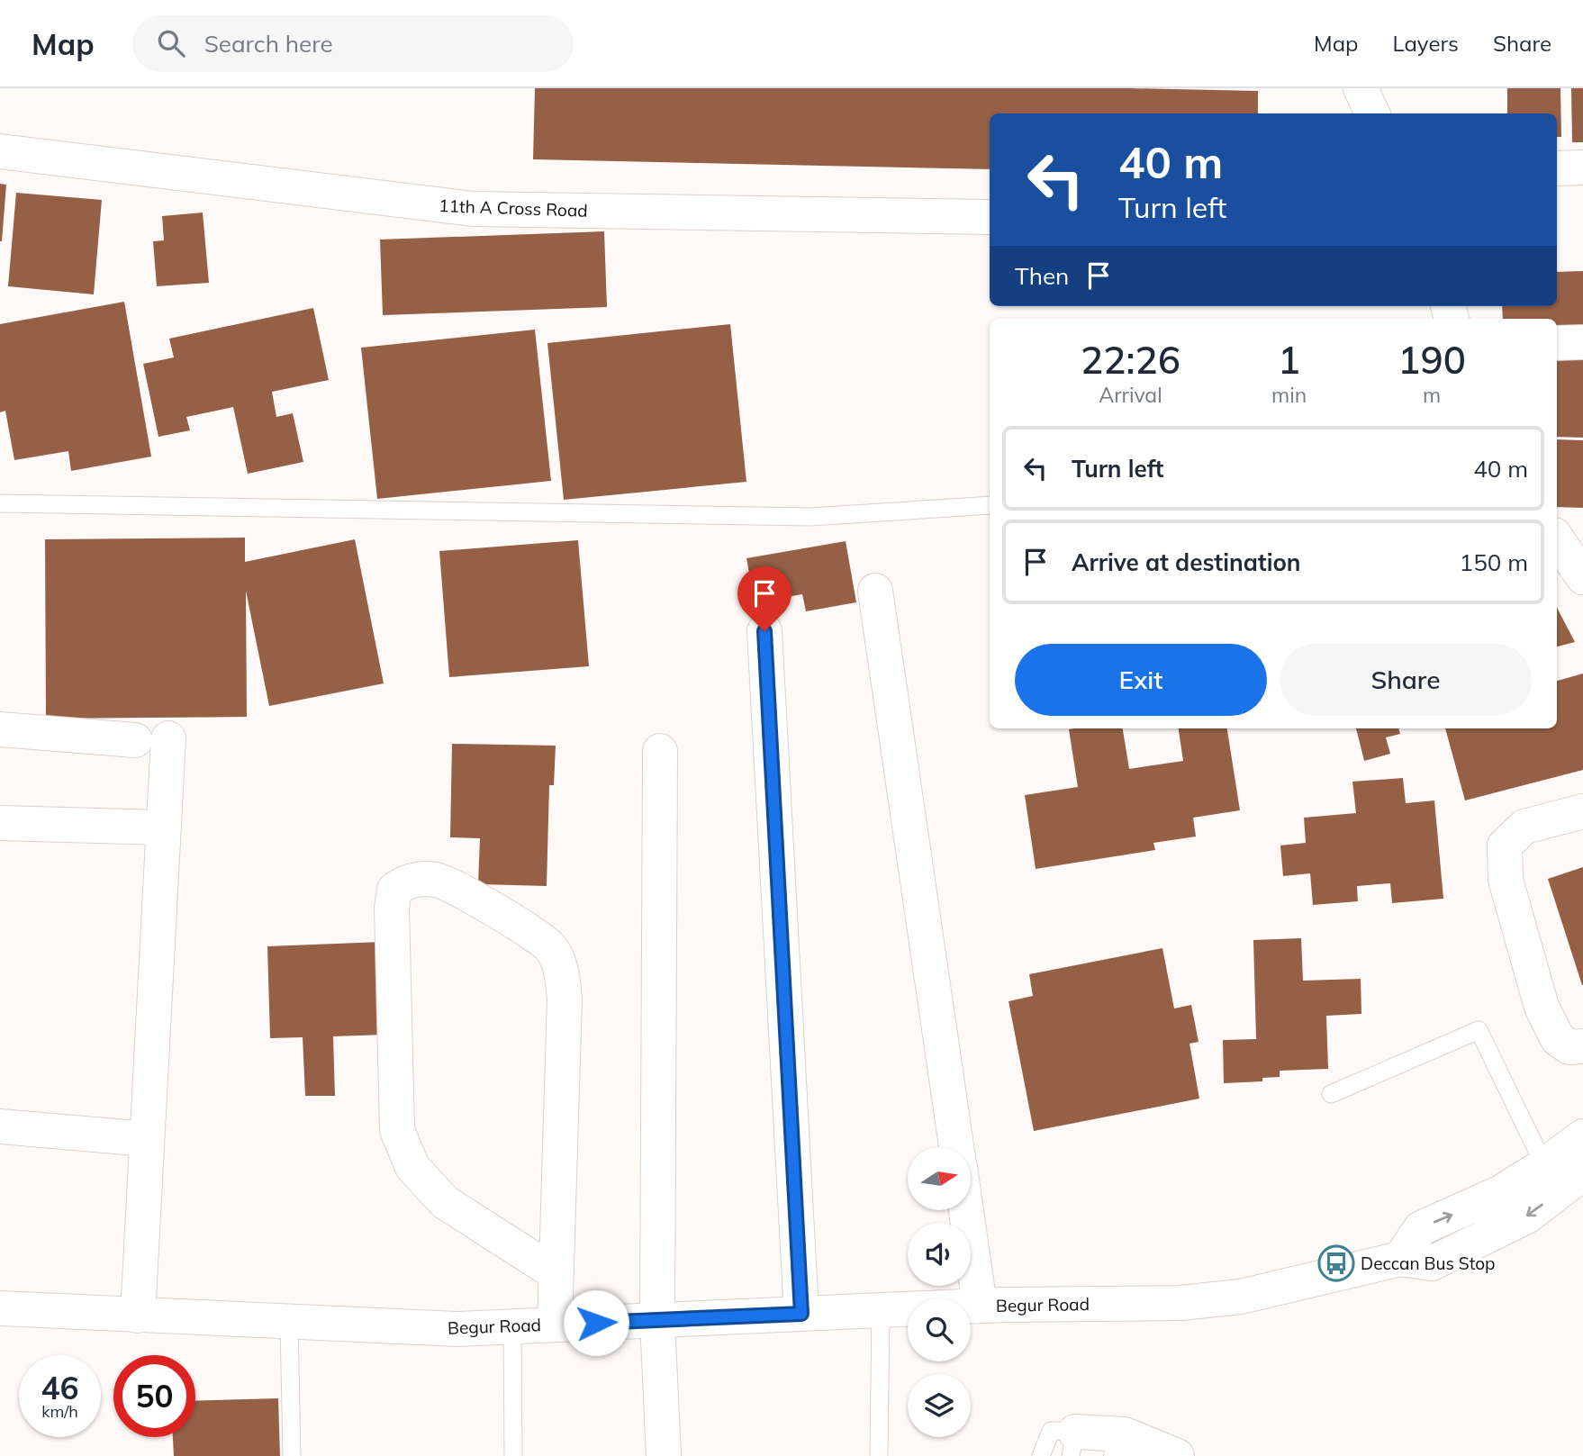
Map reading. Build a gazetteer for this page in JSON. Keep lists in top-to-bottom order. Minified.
{"streets":{"street":["11th A Cross Road","Begur Road"]},"places":{"bus stop":["Deccan Bus Stop"]},"north":"right","page":{"header":"Map","search":"Search here","nav":["Map","Layers","Share"],"turn":["40 m","Turn left"],"then":"Then","eta":["22:26","Arrival","1","min","190","m"],"list":[{"name":"Turn left","value":"40 m"},{"name":"Arrive at destination","value":"150 m"}],"buttons":["Exit","Share"],"speed":"46 km/h","limit":"50"}}
